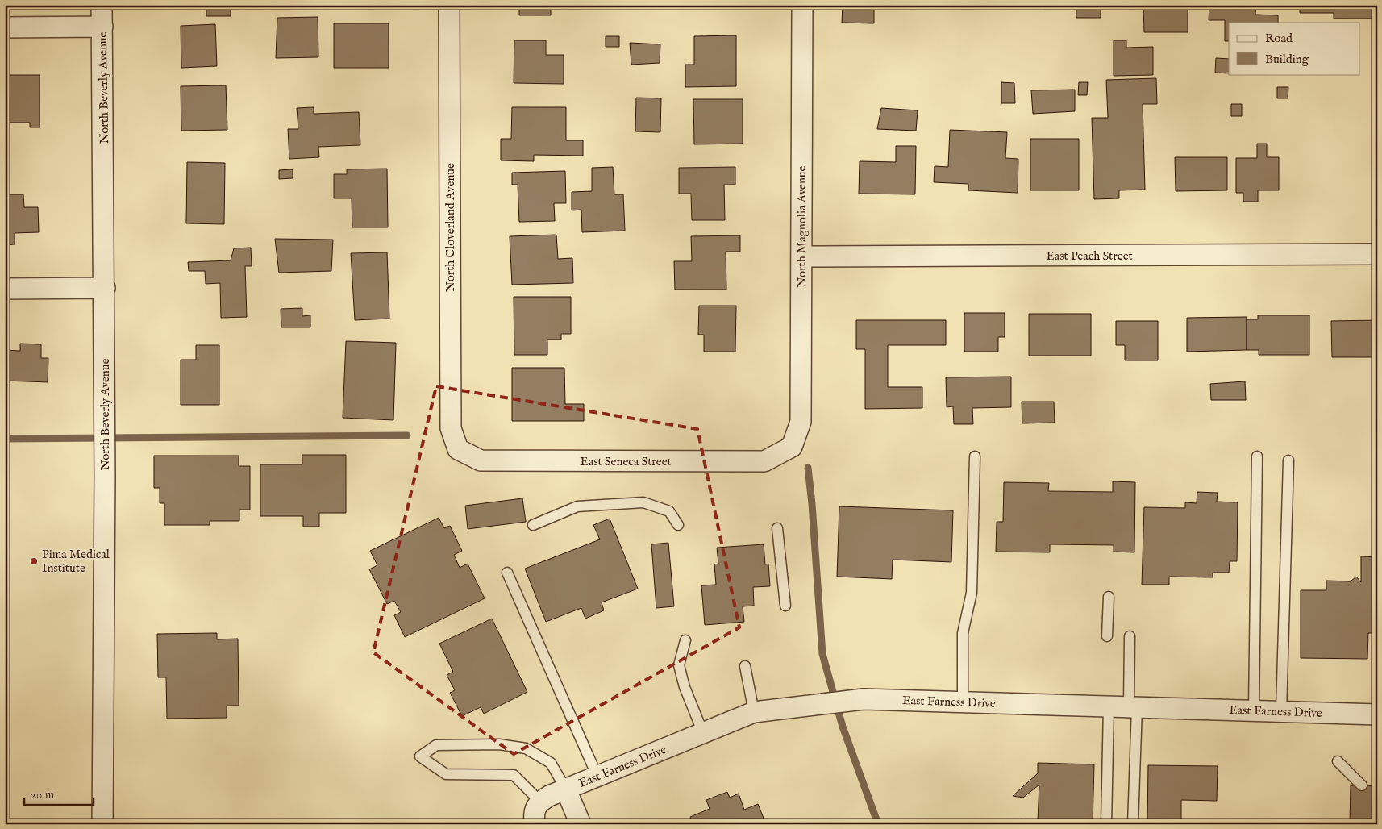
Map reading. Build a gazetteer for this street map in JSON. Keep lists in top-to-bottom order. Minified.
{"streets":{"street":["North Beverly Avenue","North Magnolia Avenue","North Cloverland Avenue","East Peach Street","East Seneca Street","East Farness Drive"]},"crossings":[["North Magnolia Avenue","East Peach Street"],["North Magnolia Avenue","East Seneca Street"],["North Cloverland Avenue","East Seneca Street"]],"places":["Pima Medical Institute"],"legend":["Road","Building"],"scale_bar":"20 m"}
